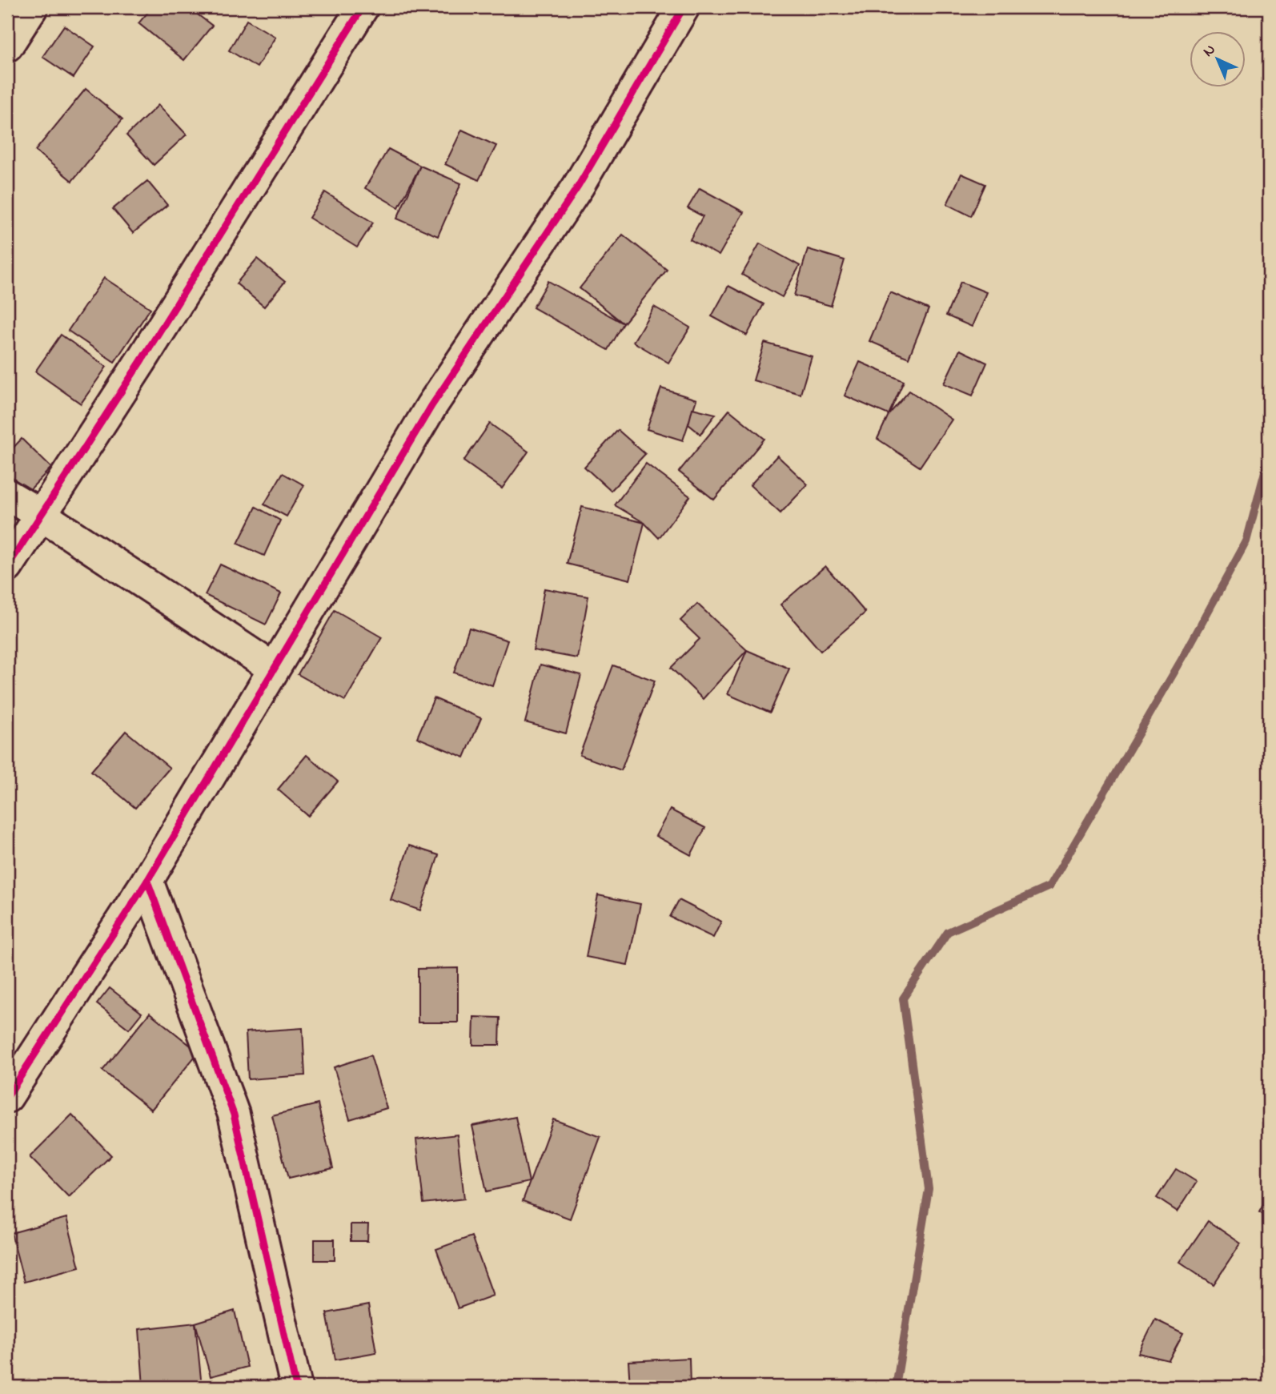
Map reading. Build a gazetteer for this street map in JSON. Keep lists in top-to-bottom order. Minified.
{"north":"top left"}
